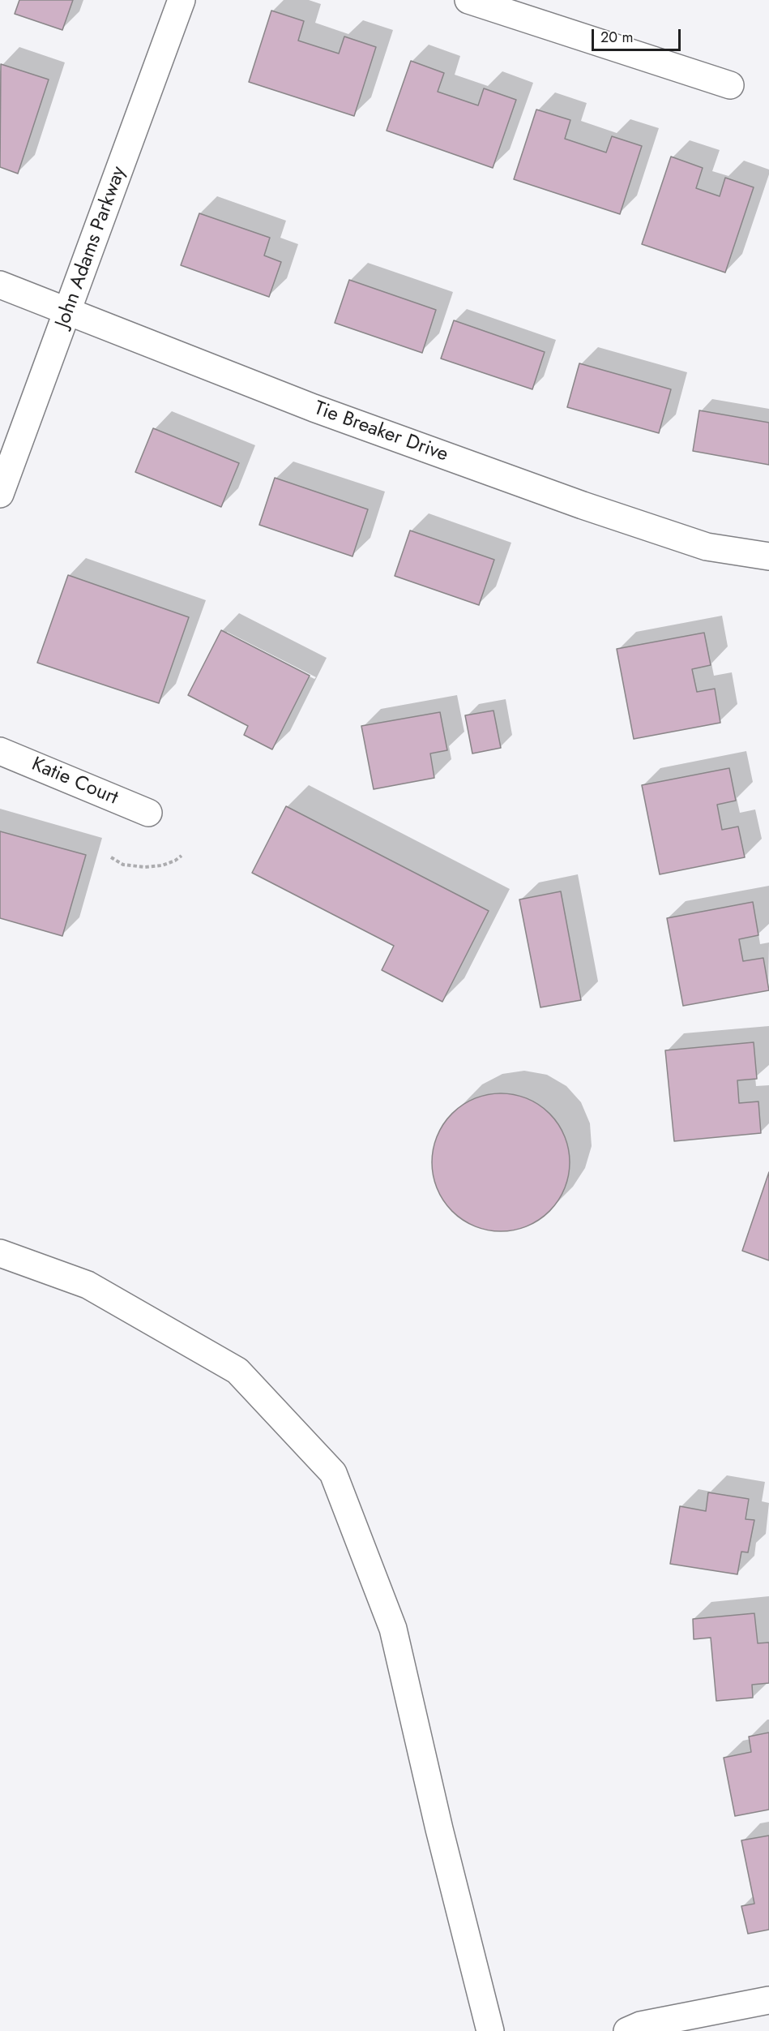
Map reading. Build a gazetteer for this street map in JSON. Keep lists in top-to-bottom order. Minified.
{"streets":{"street":["John Adams Parkway","Tie Breaker Drive","Katie Court"]},"crossings":[["John Adams Parkway","Tie Breaker Drive"]],"scale_bar":"20 m"}
